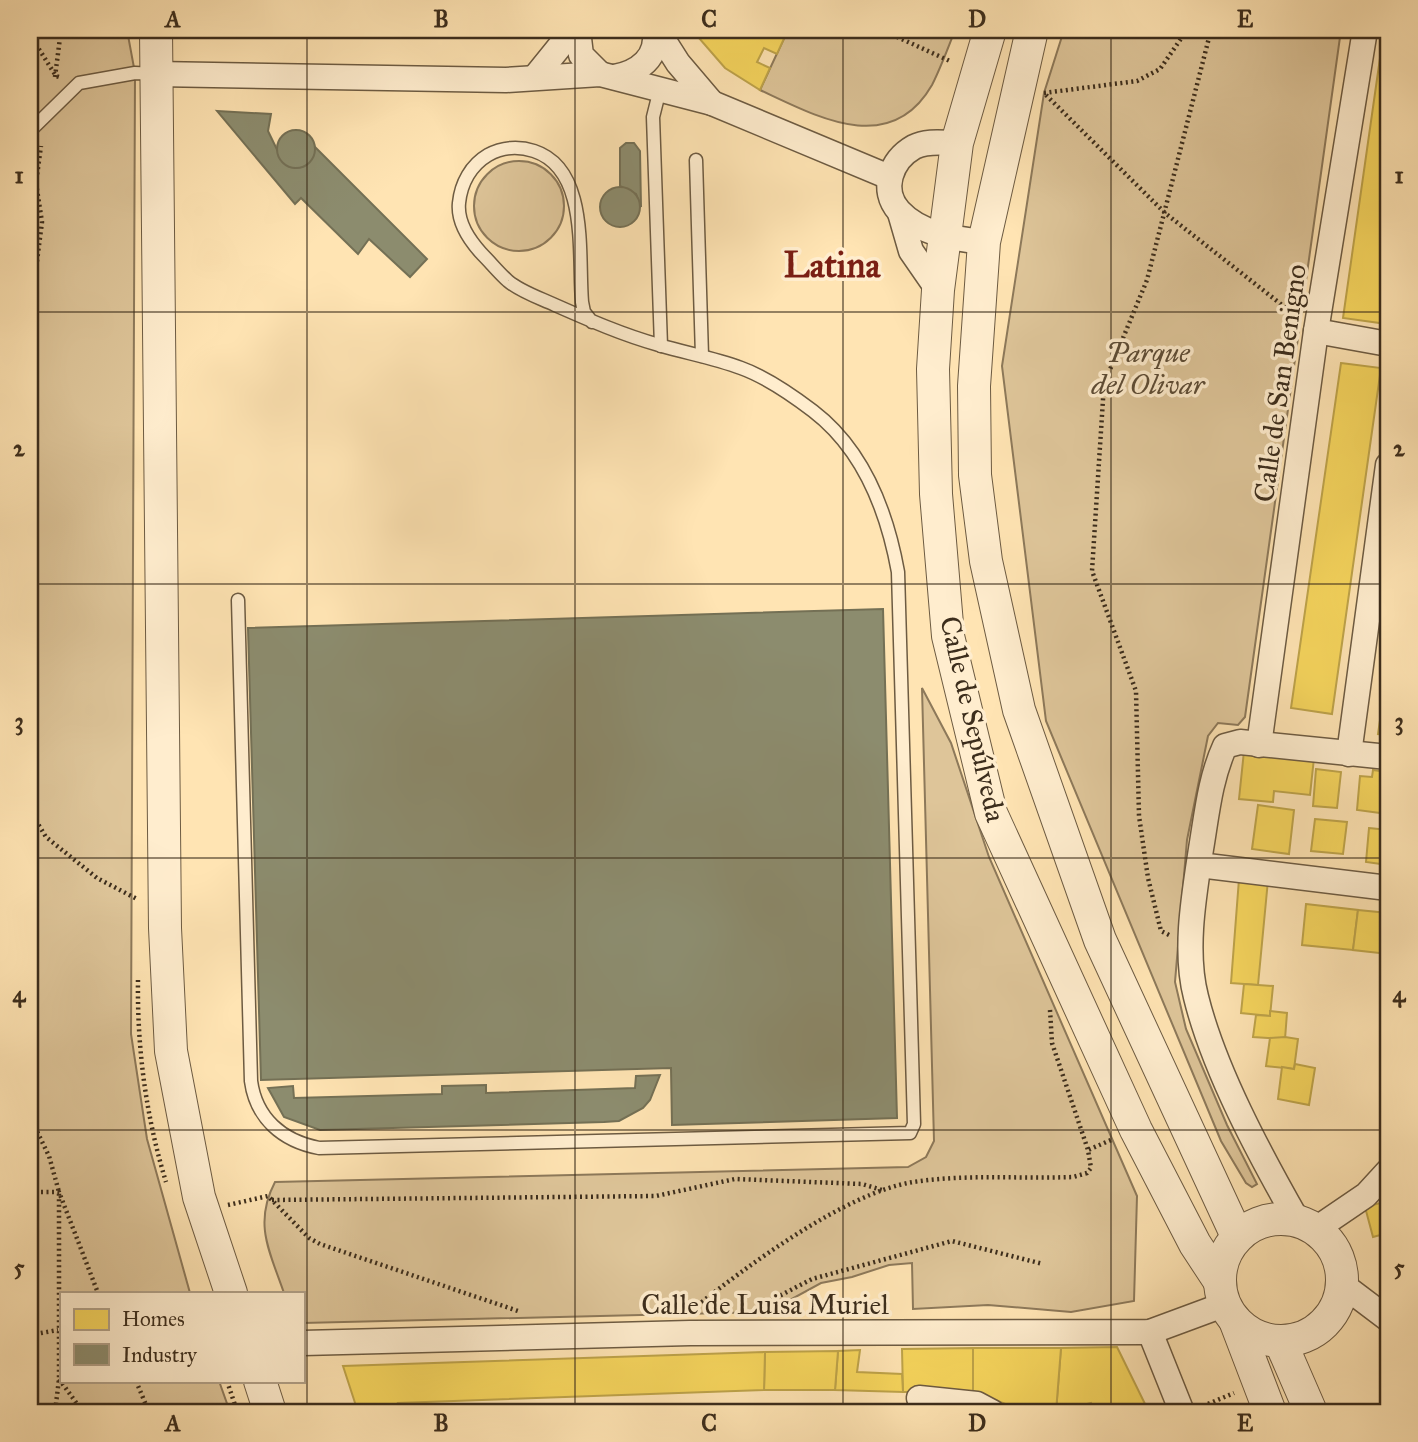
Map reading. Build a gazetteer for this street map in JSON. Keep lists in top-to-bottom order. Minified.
{"streets":{"street":["Calle de San Benigno","Calle de Sepúlveda","Calle de Luisa Muriel"]},"crossings":[["Calle de Sepúlveda","Calle de Luisa Muriel"]],"districts":["Latina"],"parks":["Parque del Olivar"],"legend":["Homes","Industry"],"grid":{"columns":["A","B","C","D","E"],"rows":["1","2","3","4","5"]}}
